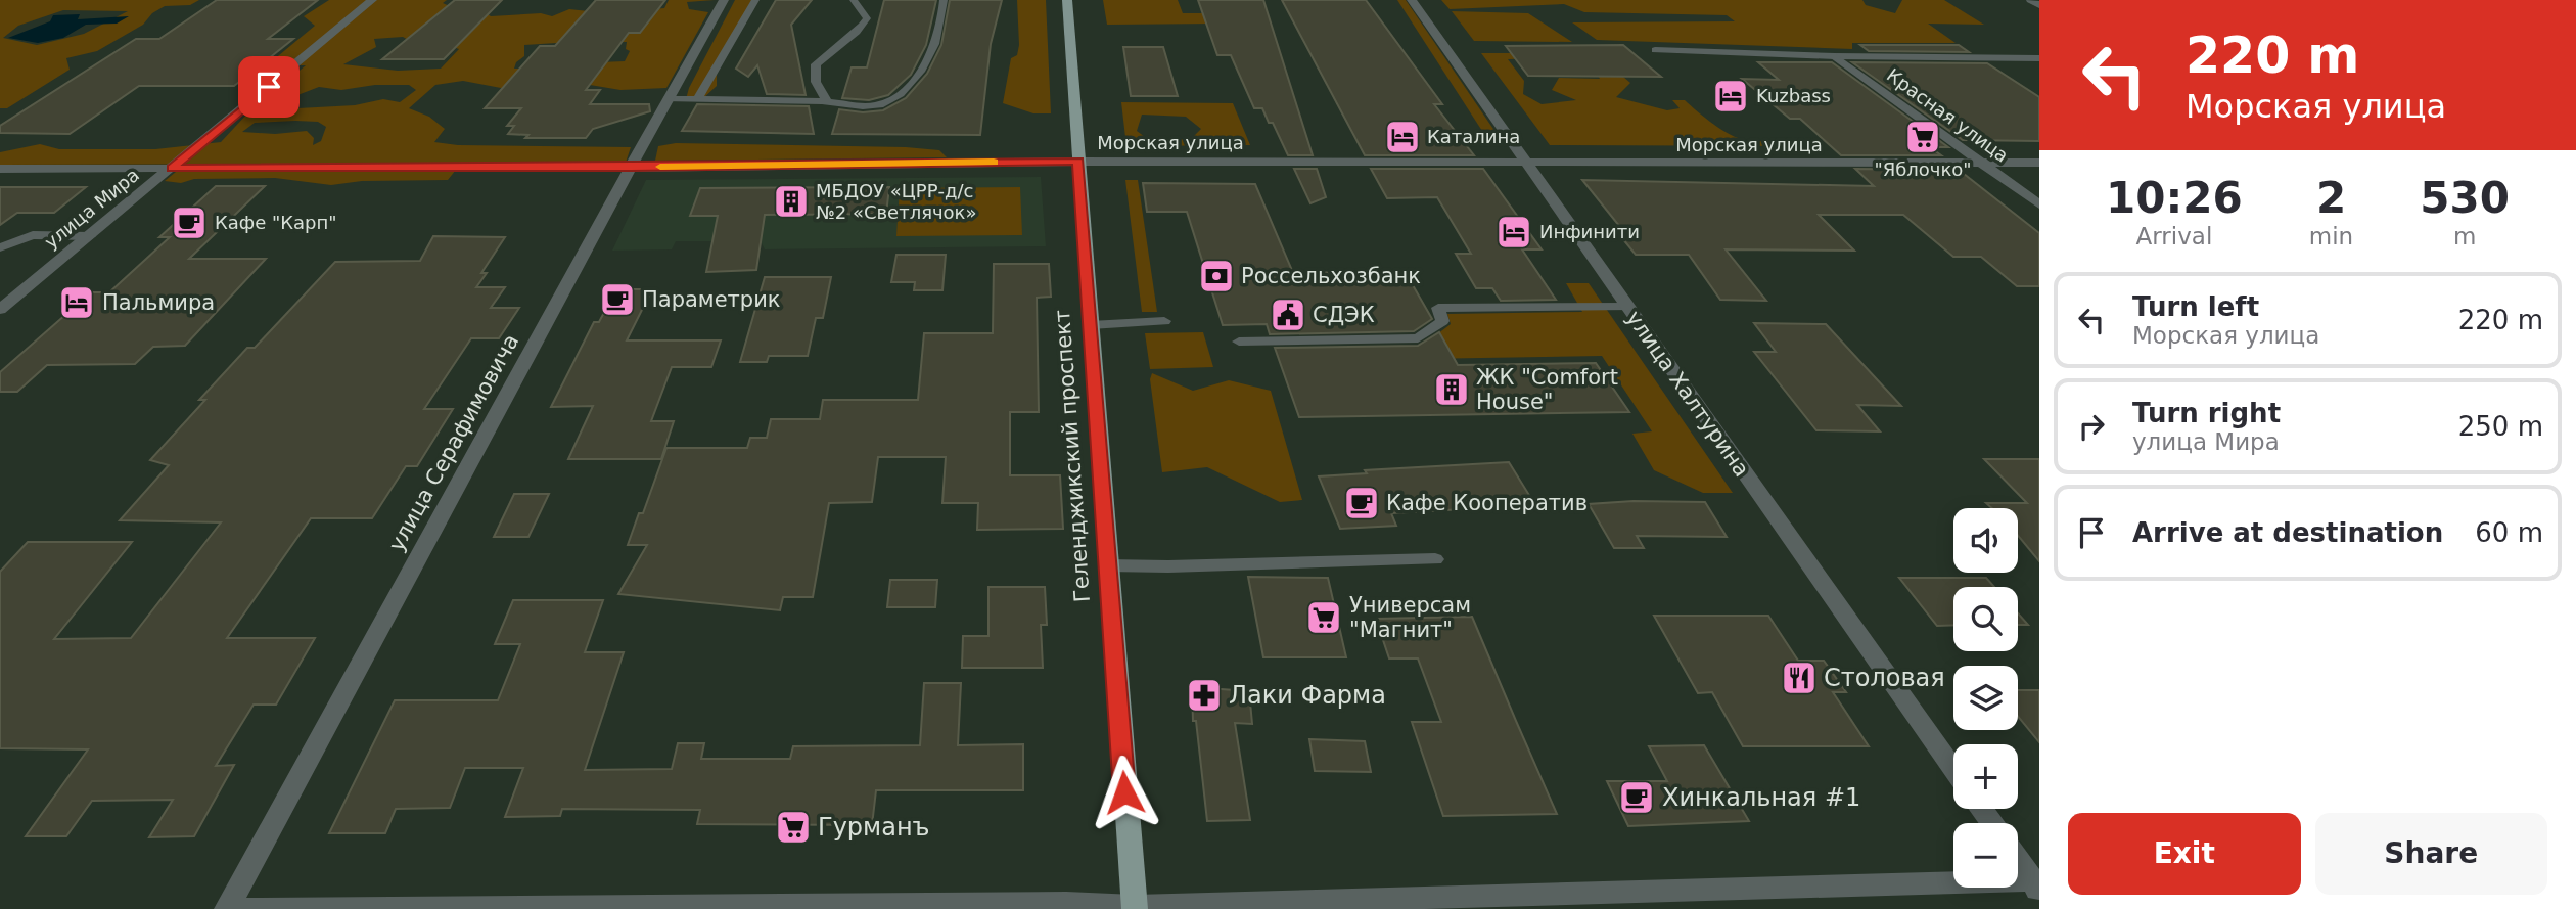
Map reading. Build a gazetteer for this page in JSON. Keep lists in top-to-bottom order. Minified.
{"streets":{"main road":["Геленджикский проспект"],"street":["Красная улица","Морская улица","улица Мира","улица Халтурина","улица Серафимовича"]},"crossings":[["Красная улица","Морская улица"],["Морская улица","улица Мира"],["Морская улица","улица Халтурина"],["Морская улица","улица Серафимовича"],["Морская улица","Геленджикский проспект"]],"places":{"hotel":["Kuzbass","Каталина","Инфинити","Пальмира"],"supermarket":["\"Яблочко\"","Универсам \"Магнит\"","Гурманъ"],"building":["МБДОУ «ЦРР-д/с №2 «Светлячок»","ЖК \"Comfort House\""],"cafe":["Кафе \"Карп\"","Параметрик","Кафе Кооператив","Хинкальная #1"],"bank":["Россельхозбанк"],"public building":["СДЭК"],"restaurant":["Столовая"],"pharmacy":["Лаки Фарма"]},"page":{"turn":["220 m","Морская улица"],"eta":["10:26","Arrival","2","min","530","m"],"list":[{"name":"Turn left","note":"Морская улица","value":"220 m"},{"name":"Turn right","note":"улица Мира","value":"250 m"},{"name":"Arrive at destination","value":"60 m"}],"map_buttons":["+","−"],"buttons":["Exit","Share"]}}
